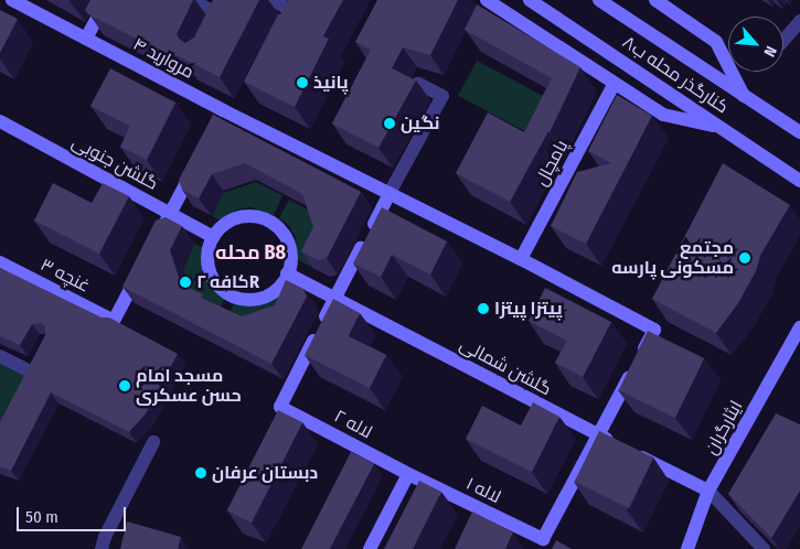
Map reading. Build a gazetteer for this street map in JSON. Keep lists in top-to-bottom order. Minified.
{"streets":{"street":["مروارید ۴","کنارگذر محله ب۸","گلشن جنوبی","پامچال","غنچه ۳","گلشن شمالی","لاله ۲","ایثارگران","لاله ۱"]},"crossings":[["مروارید ۴","پامچال"],["مروارید ۴","گلشن شمالی"],["مروارید ۴","لاله ۱"],["گلشن جنوبی","گلشن شمالی"],["گلشن شمالی","لاله ۲"],["گلشن شمالی","ایثارگران"],["گلشن شمالی","لاله ۱"],["لاله ۲","لاله ۱"]],"districts":["محله B8"],"places":["پانیذ","نگین","مجتمع مسکونی پارسه","کافه ۲R","پیتزا پیتزا","مسجد امام حسن عسکری","دبستان عرفان"],"scale_bar":"50 m","north":"bottom right"}
